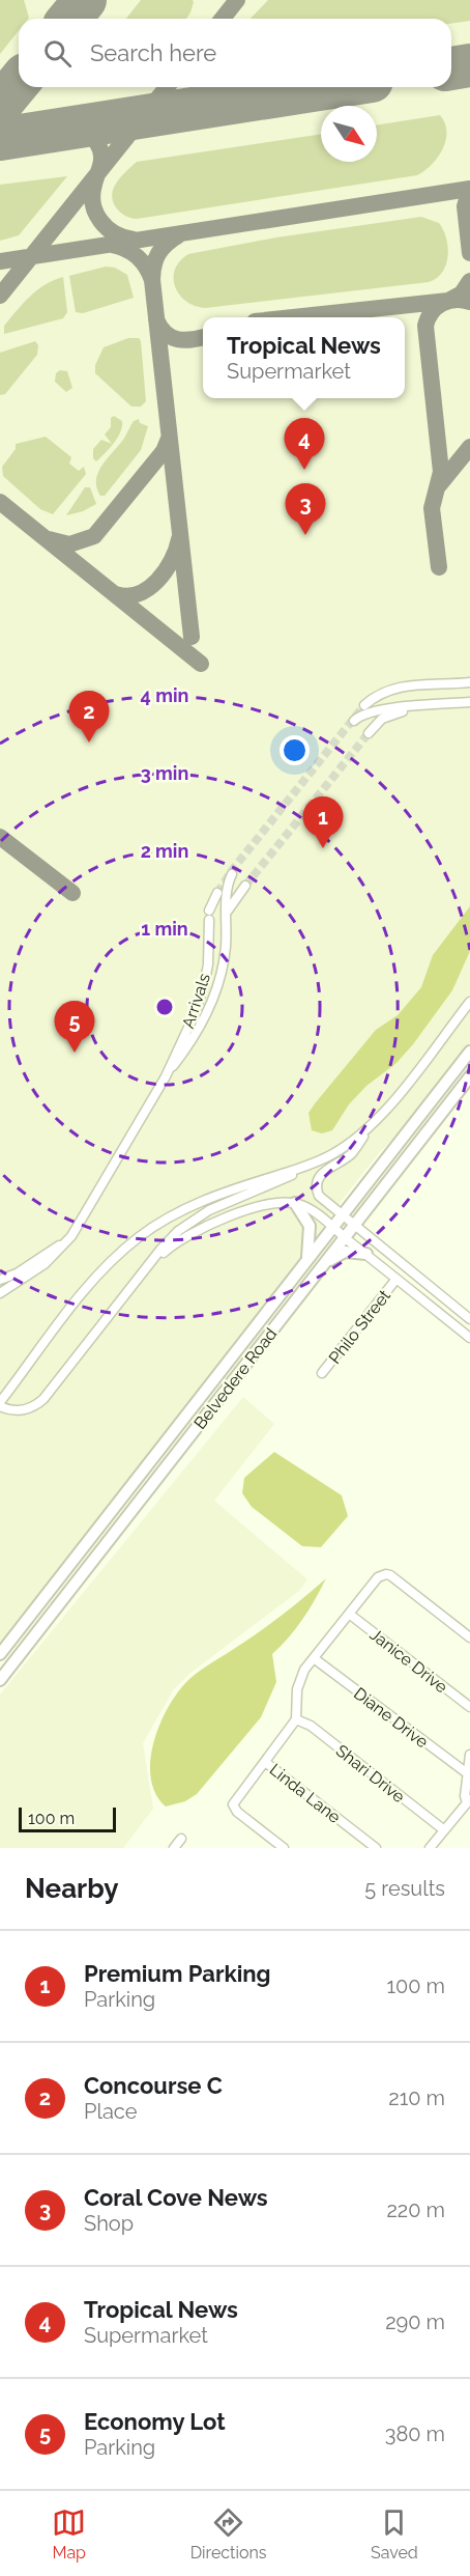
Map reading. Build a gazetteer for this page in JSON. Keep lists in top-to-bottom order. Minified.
{"streets":{"main road":["Belvedere Road"],"street":["Arrivals","Philo Street","Janice Drive","Diane Drive","Shari Drive","Linda Lane"]},"scale_bar":"100 m","north":"bottom right","page":{"search":"Search here","popup":["Tropical News","Supermarket"],"pins":["4","3","2","1","5"],"scale":"100 m","heading":["Nearby","5 results"],"list":[{"mark":"1","name":"Premium Parking","note":"Parking","value":"100 m"},{"mark":"2","name":"Concourse C","note":"Place","value":"210 m"},{"mark":"3","name":"Coral Cove News","note":"Shop","value":"220 m"},{"mark":"4","name":"Tropical News","note":"Supermarket","value":"290 m"},{"mark":"5","name":"Economy Lot","note":"Parking","value":"380 m"}],"nav":["Map","Directions","Saved"]},"rings":["4 min","3 min","2 min","1 min"]}
